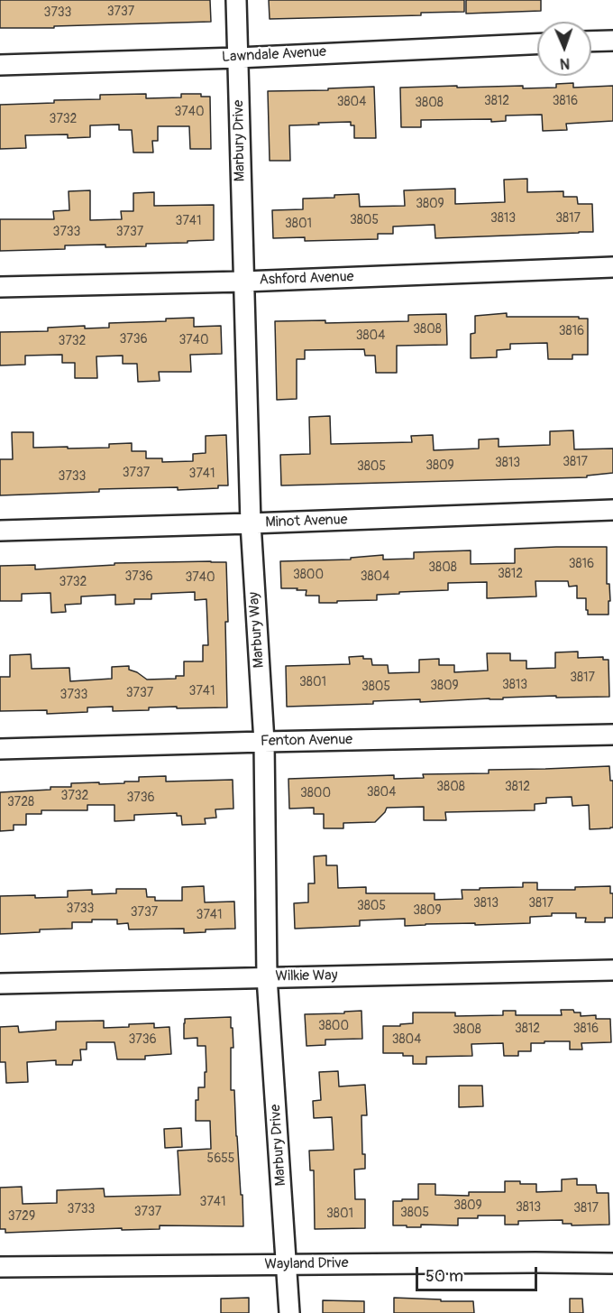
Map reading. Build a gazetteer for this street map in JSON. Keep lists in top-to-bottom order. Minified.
{"streets":{"street":["Lawndale Avenue","Marbury Drive","Ashford Avenue","Minot Avenue","Marbury Way","Fenton Avenue","Wilkie Way","Wayland Drive"]},"crossings":[["Lawndale Avenue","Marbury Drive"],["Marbury Drive","Ashford Avenue"],["Marbury Drive","Marbury Way"],["Marbury Drive","Wilkie Way"],["Marbury Drive","Wayland Drive"],["Ashford Avenue","Marbury Way"],["Minot Avenue","Marbury Way"],["Marbury Way","Fenton Avenue"],["Marbury Way","Wilkie Way"]],"house_numbers":["3737","3733","3812","3816","3804","3808","3740","3732","3809","3813","3817","3805","3741","3801","3733","3737","3808","3816","3804","3736","3740","3732","3817","3813","3809","3805","3737","3741","3733","3816","3808","3812","3800","3736","3804","3740","3732","3817","3801","3813","3809","3805","3741","3737","3733","3808","3812","3804","3800","3732","3736","3728","3813","3817","3805","3733","3809","3737","3741","3800","3812","3816","3808","3736","3804","5655","3741","3809","3813","3817","3733","3737","3805","3801","3729"],"scale_bar":"50 m","north":"bottom"}
